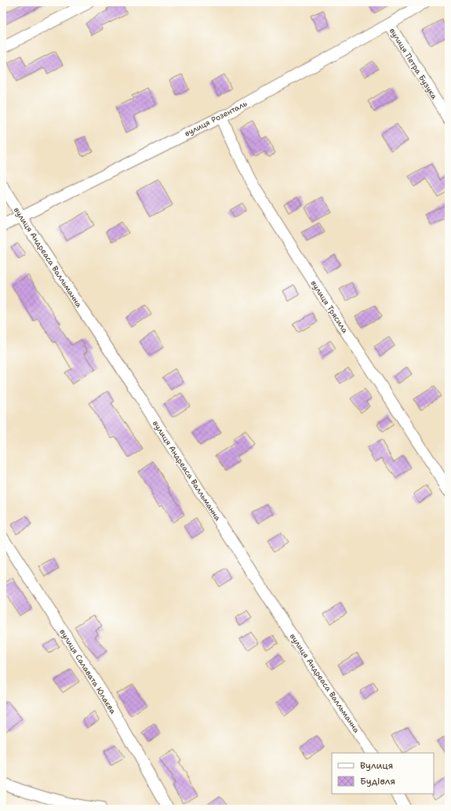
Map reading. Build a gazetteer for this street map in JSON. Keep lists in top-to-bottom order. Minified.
{"streets":{"street":["вулиця Петра Бузука","вулиця Розенталь","вулиця Андреаса Валльманна","вулиця Трясила","вулиця Салавата Юлаєва"]},"crossings":[["вулиця Петра Бузука","вулиця Розенталь"],["вулиця Розенталь","вулиця Андреаса Валльманна"],["вулиця Розенталь","вулиця Трясила"]],"legend":["Вулиця","Будівля"]}
